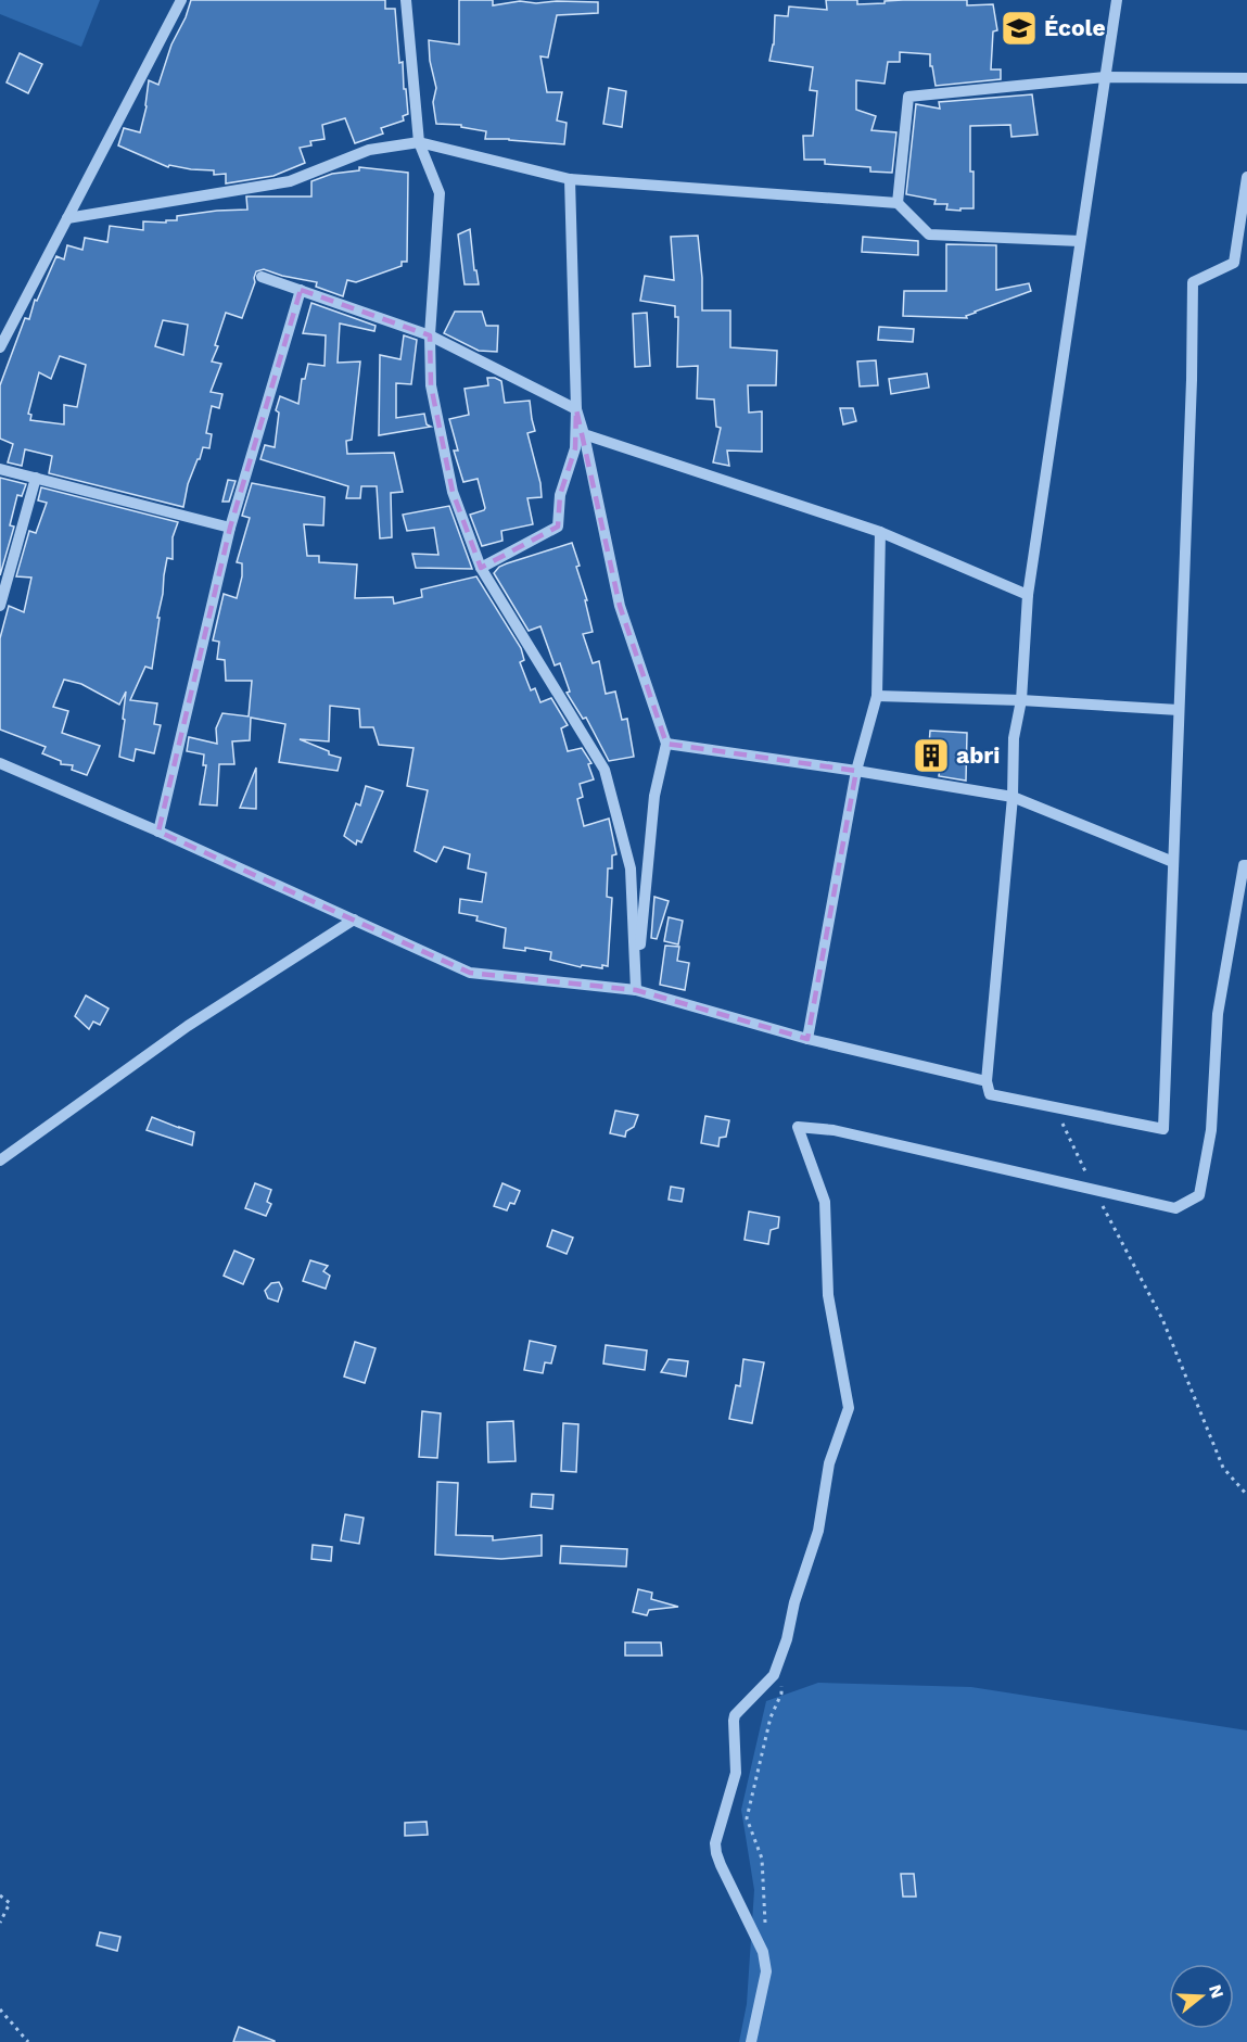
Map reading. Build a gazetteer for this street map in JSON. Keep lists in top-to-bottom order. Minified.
{"places":{"school or university":["École"],"building":["abri"]},"north":"right"}
